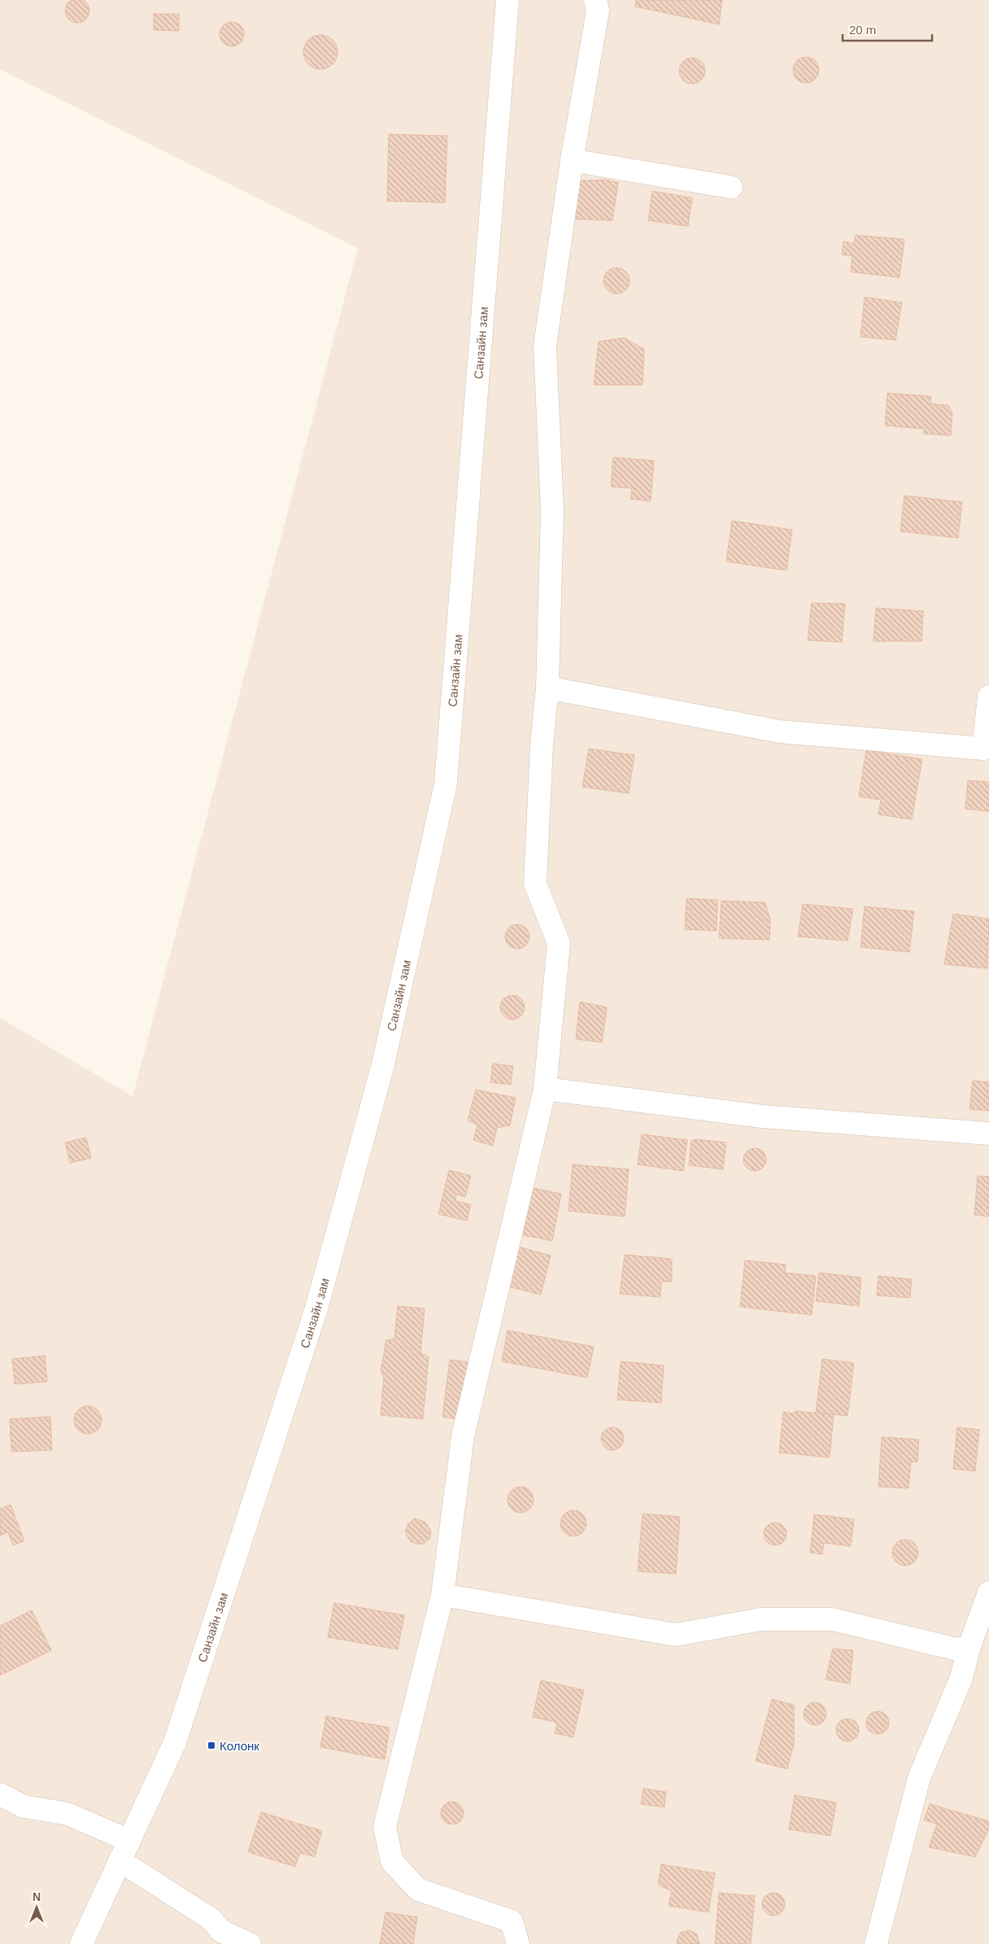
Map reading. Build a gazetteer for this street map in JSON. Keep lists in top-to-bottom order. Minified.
{"streets":{"street":["Санзайн зам"]},"places":{"transit":["Колонк"]},"scale_bar":"20 m","north":"top"}
